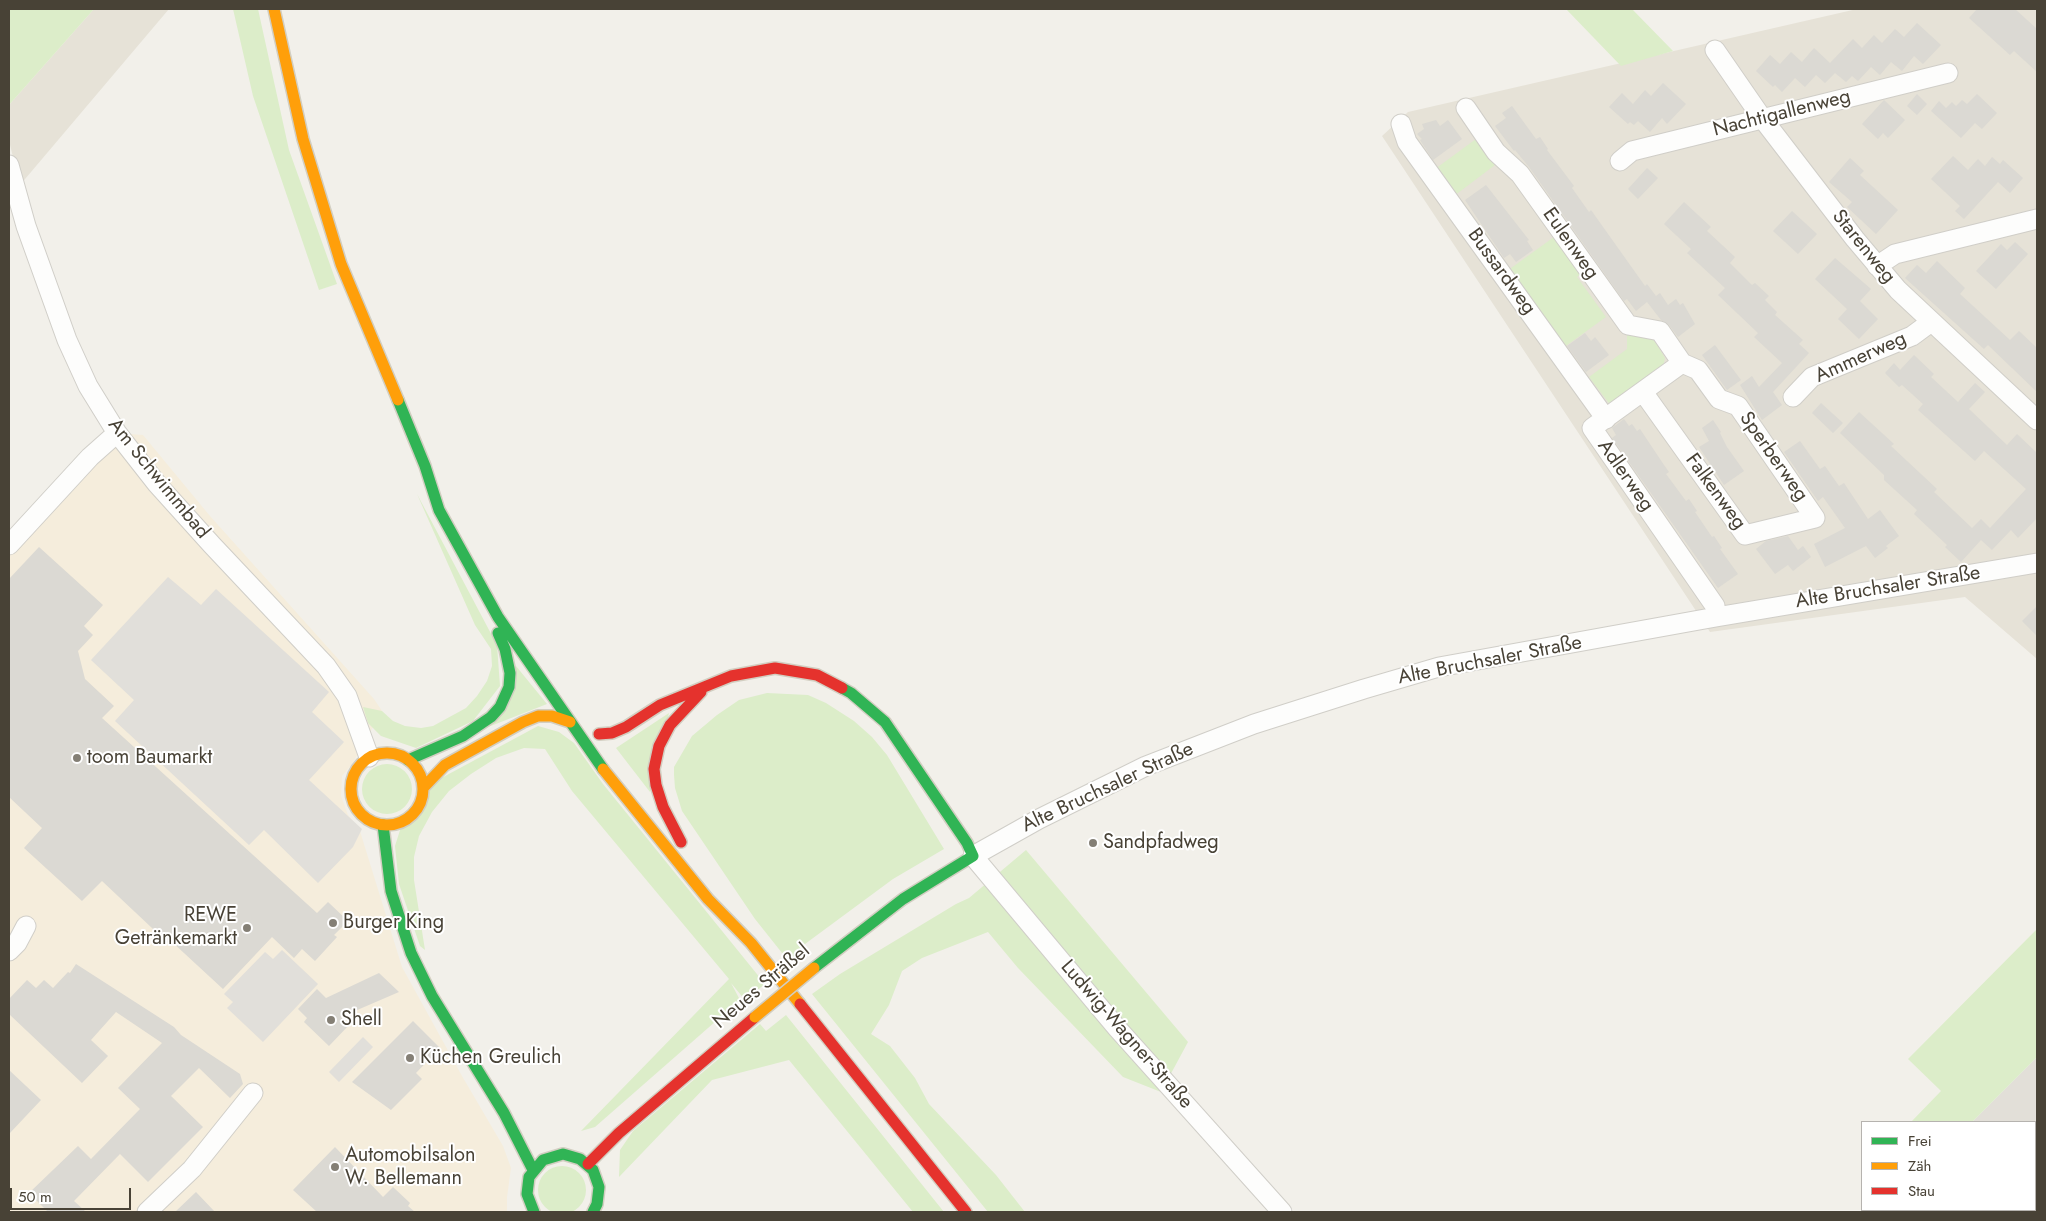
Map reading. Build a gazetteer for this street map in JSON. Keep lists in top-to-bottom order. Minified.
{"streets":{"main road":["Neues Sträßel"],"street":["Nachtigallenweg","Eulenweg","Starenweg","Bussardweg","Ammerweg","Sperberweg","Adlerweg","Am Schwimmbad","Falkenweg","Alte Bruchsaler Straße","Ludwig-Wagner-Straße"]},"crossings":[["Nachtigallenweg","Starenweg"],["Eulenweg","Sperberweg"],["Eulenweg","Adlerweg"],["Starenweg","Ammerweg"],["Bussardweg","Adlerweg"],["Sperberweg","Adlerweg"],["Sperberweg","Falkenweg"],["Adlerweg","Falkenweg"],["Adlerweg","Alte Bruchsaler Straße"],["Alte Bruchsaler Straße","Neues Sträßel"],["Alte Bruchsaler Straße","Ludwig-Wagner-Straße"],["Neues Sträßel","Ludwig-Wagner-Straße"]],"places":["toom Baumarkt","Sandpfadweg","Burger King","REWE Getränkemarkt","Shell","Küchen Greulich","Automobilsalon W. Bellemann"],"legend":["Frei","Zäh","Stau"],"scale_bar":"50 m"}
